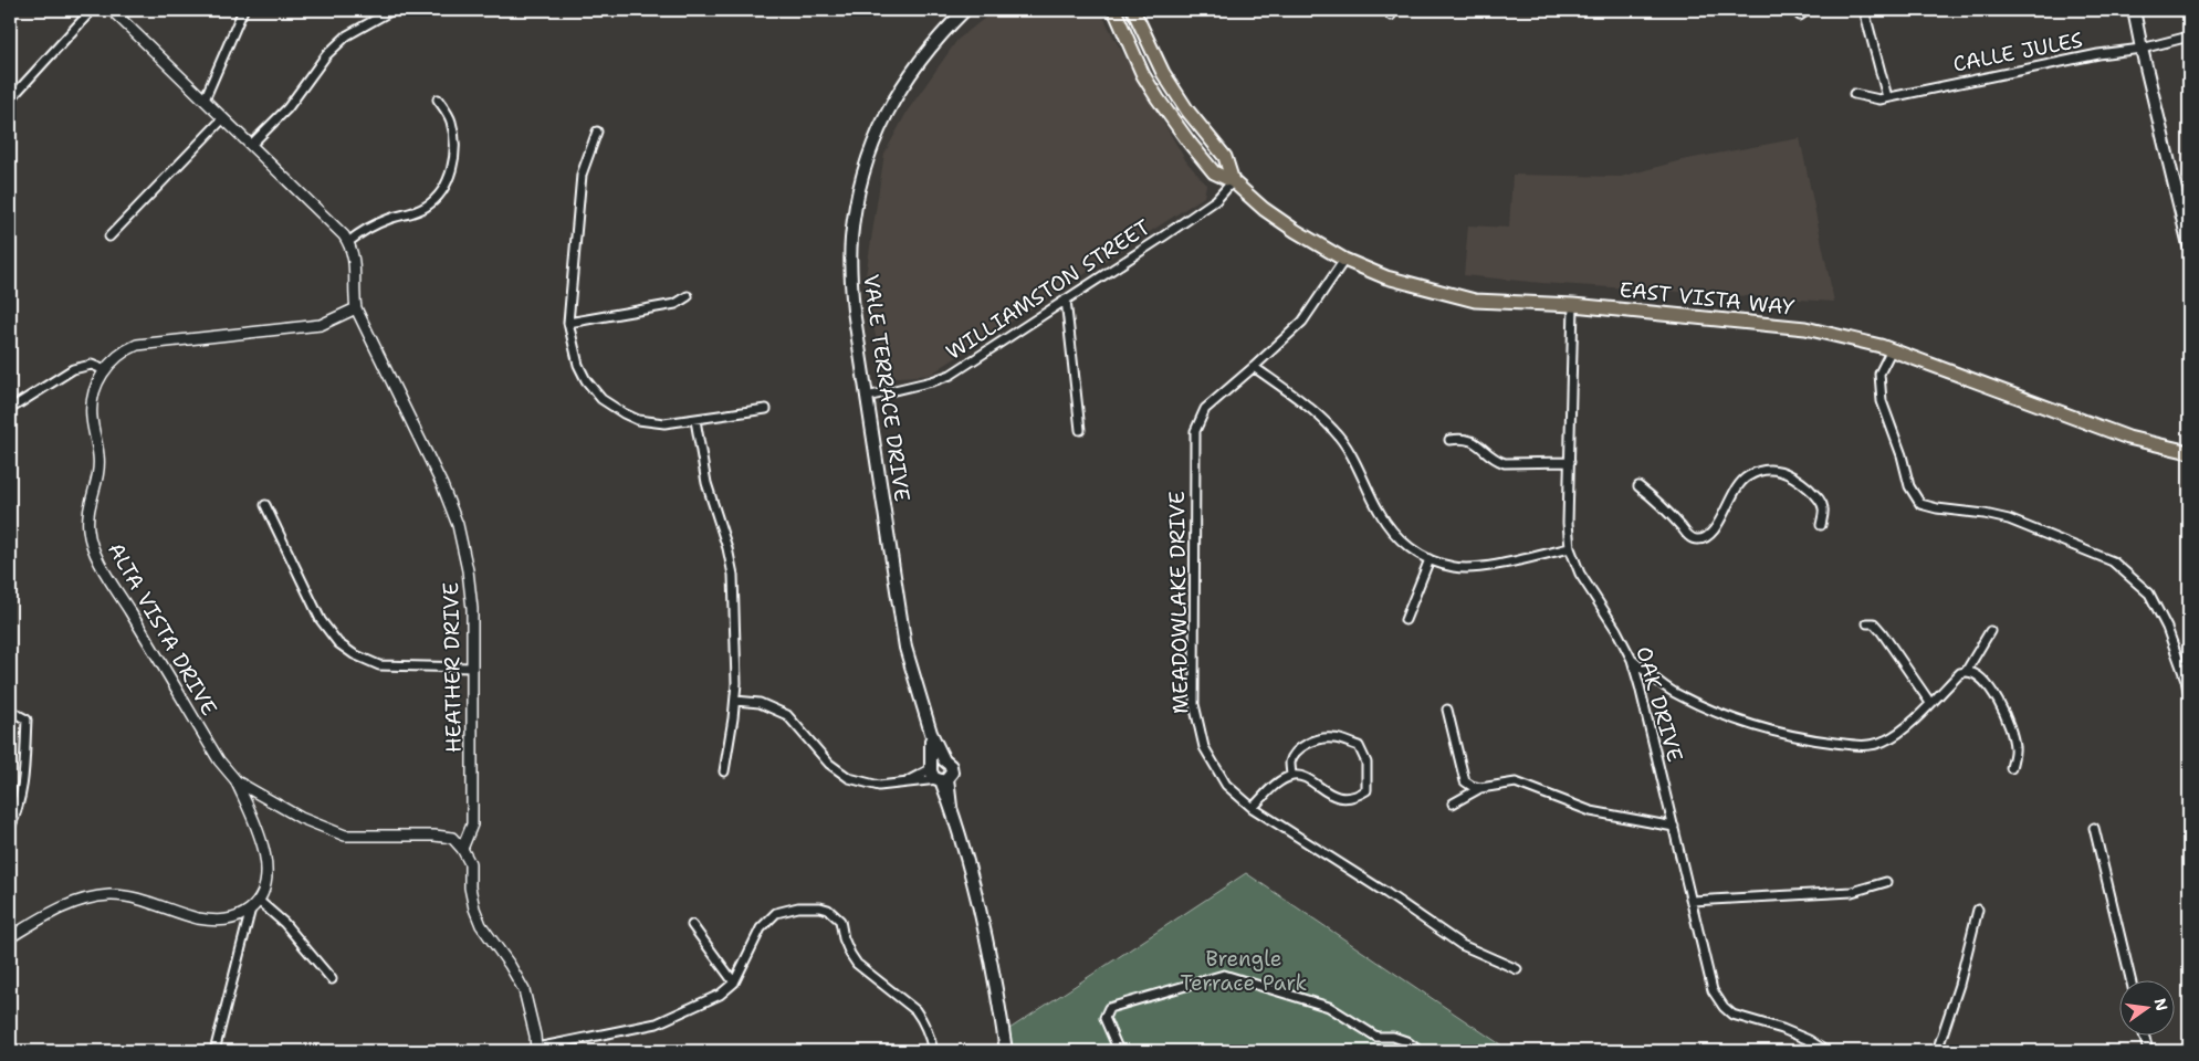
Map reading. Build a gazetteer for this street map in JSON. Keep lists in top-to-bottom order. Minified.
{"streets":{"main road":["EAST VISTA WAY","VALE TERRACE DRIVE"],"street":["CALLE JULES","WILLIAMSTON STREET","MEADOWLAKE DRIVE","ALTA VISTA DRIVE","HEATHER DRIVE","OAK DRIVE"]},"crossings":[["WILLIAMSTON STREET","EAST VISTA WAY"],["WILLIAMSTON STREET","VALE TERRACE DRIVE"],["EAST VISTA WAY","MEADOWLAKE DRIVE"],["EAST VISTA WAY","OAK DRIVE"],["ALTA VISTA DRIVE","HEATHER DRIVE"]],"parks":["Brengle Terrace Park"],"north":"right"}
